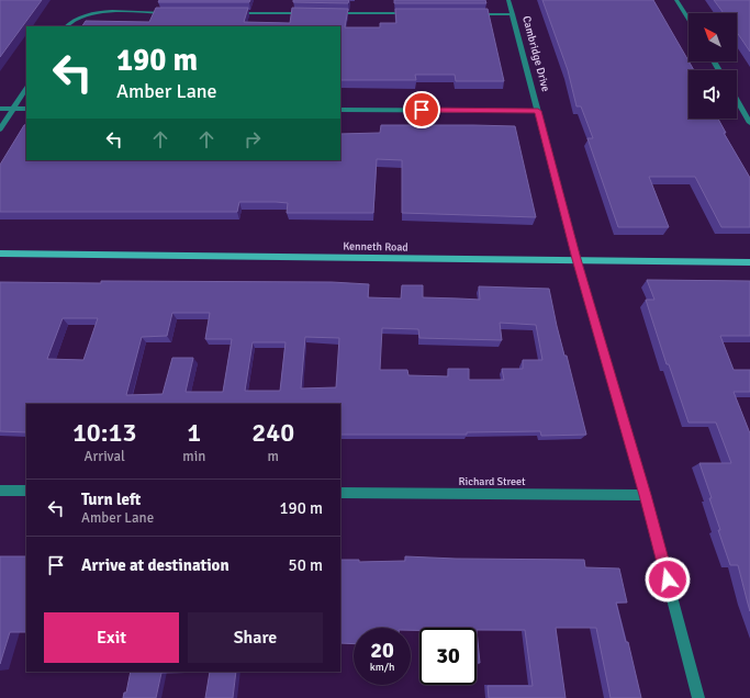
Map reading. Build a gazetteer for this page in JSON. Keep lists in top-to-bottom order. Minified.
{"streets":{"street":["Cambridge Drive","Kenneth Road","Richard Street"]},"crossings":[["Cambridge Drive","Kenneth Road"],["Cambridge Drive","Richard Street"]],"north":"top left","page":{"turn":["190 m","Amber Lane"],"eta":["10:13","Arrival","1","min","240","m"],"list":[{"name":"Turn left","note":"Amber Lane","value":"190 m"},{"name":"Arrive at destination","value":"50 m"}],"buttons":["Exit","Share"],"speed":"20 km/h","limit":"30"}}
